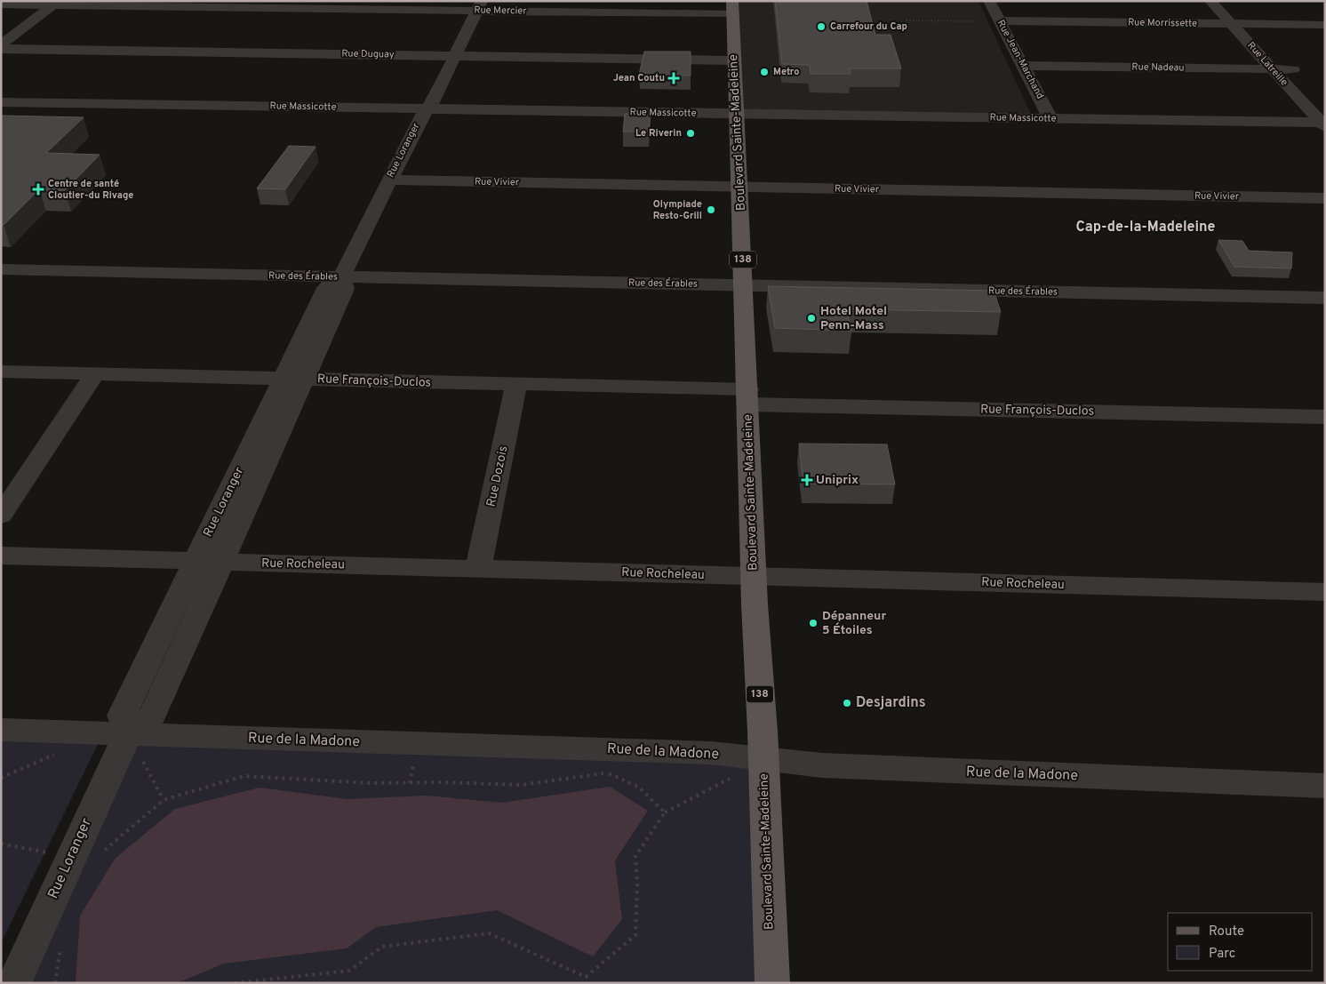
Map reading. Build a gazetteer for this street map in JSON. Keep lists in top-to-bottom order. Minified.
{"streets":{"main road":["Boulevard Sainte-Madeleine","138"],"street":["Rue Mercier","Rue Morrissette","Rue Duguay","Rue Jean-Marchand","Rue Latreille","Rue Nadeau","Rue Massicotte","Rue Loranger","Rue Vivier","Rue des Érables","Rue François-Duclos","Rue Dozois","Rue Rocheleau","Rue de la Madone"]},"crossings":[["Rue Mercier","Boulevard Sainte-Madeleine"],["Rue Mercier","Rue Loranger"],["Rue Morrissette","Rue Jean-Marchand"],["Rue Morrissette","Rue Latreille"],["Rue Duguay","Boulevard Sainte-Madeleine"],["Rue Duguay","Rue Loranger"],["Rue Jean-Marchand","Rue Nadeau"],["Rue Jean-Marchand","Rue Massicotte"],["Rue Latreille","Rue Nadeau"],["Rue Latreille","Rue Massicotte"],["Rue Massicotte","Boulevard Sainte-Madeleine"],["Rue Massicotte","Rue Loranger"],["Boulevard Sainte-Madeleine","Rue Vivier"],["Boulevard Sainte-Madeleine","Rue des Érables"],["Boulevard Sainte-Madeleine","Rue François-Duclos"],["Boulevard Sainte-Madeleine","Rue Rocheleau"],["Boulevard Sainte-Madeleine","Rue de la Madone"],["Rue Loranger","Rue Vivier"],["Rue Loranger","Rue des Érables"],["Rue Loranger","Rue François-Duclos"],["Rue Loranger","Rue Rocheleau"],["Rue Loranger","Rue de la Madone"],["Rue François-Duclos","Rue Dozois"],["Rue Dozois","Rue Rocheleau"]],"districts":["Cap-de-la-Madeleine"],"places":{"other":["Carrefour du Cap","Metro","Le Riverin","Olympiade Resto-Grill","Hotel Motel Penn-Mass","Dépanneur 5 Étoiles","Desjardins"],"health":["Jean Coutu","Centre de santé Cloutier-du Rivage","Uniprix"]},"legend":["Route","Parc"]}
